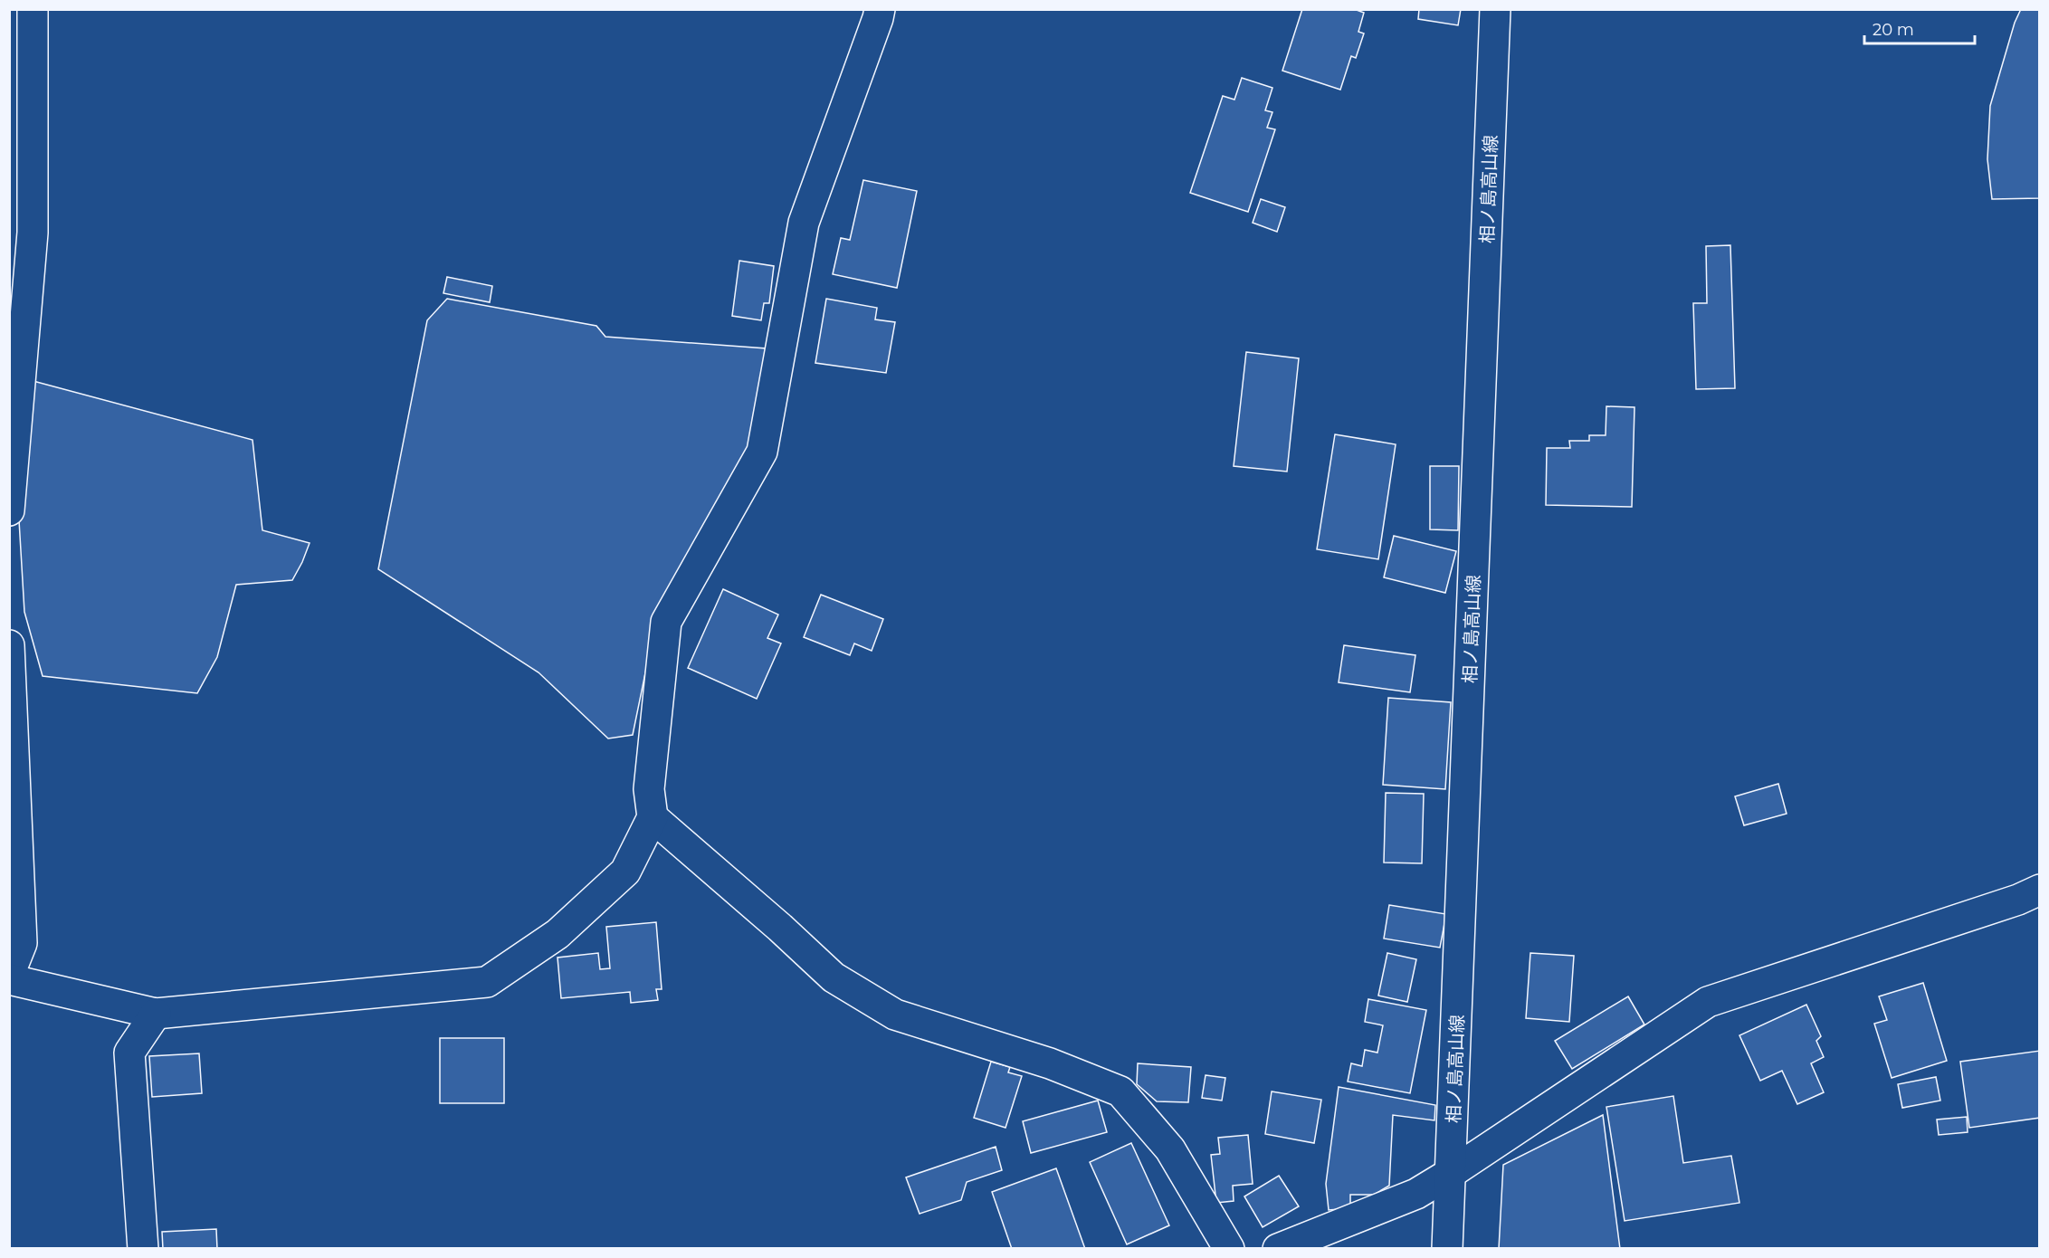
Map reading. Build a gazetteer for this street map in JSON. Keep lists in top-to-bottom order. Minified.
{"streets":{"street":["相ノ島高山線"]},"scale_bar":"20 m"}
